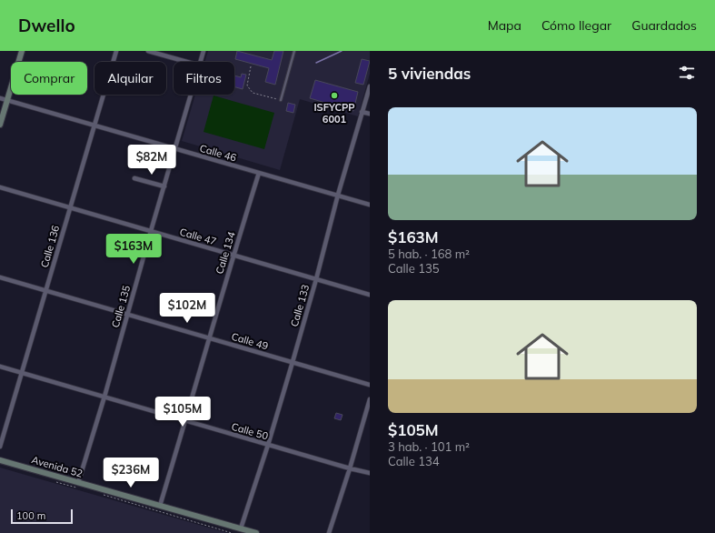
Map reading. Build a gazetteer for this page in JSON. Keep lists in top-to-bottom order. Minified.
{"streets":{"main road":["Avenida 52"],"street":["Calle 46","Calle 47","Calle 136","Calle 134","Calle 133","Calle 135","Calle 49","Calle 50"]},"crossings":[["Calle 46","Calle 136"],["Calle 46","Calle 134"],["Calle 46","Calle 133"],["Calle 46","Calle 135"],["Calle 47","Calle 136"],["Calle 47","Calle 134"],["Calle 47","Calle 133"],["Calle 47","Calle 135"],["Calle 136","Calle 49"],["Calle 136","Calle 50"],["Calle 134","Calle 49"],["Calle 134","Calle 50"],["Calle 134","Avenida 52"],["Calle 133","Calle 49"],["Calle 133","Calle 50"],["Calle 133","Avenida 52"],["Calle 135","Calle 49"],["Calle 135","Calle 50"],["Calle 135","Avenida 52"]],"places":["ISFYCPP 6001"],"scale_bar":"100 m","page":{"header":"Dwello","nav":["Mapa","Cómo llegar","Guardados"],"heading":"5 viviendas","chip":["Comprar","Alquilar","Filtros"],"list":[{"name":"$163M","note":"5 hab. · 168 m² · Calle 135"},{"name":"$105M","note":"3 hab. · 101 m² · Calle 134"}],"price":["$82M","$163M","$102M","$105M","$236M"],"scale":"100 m"}}
